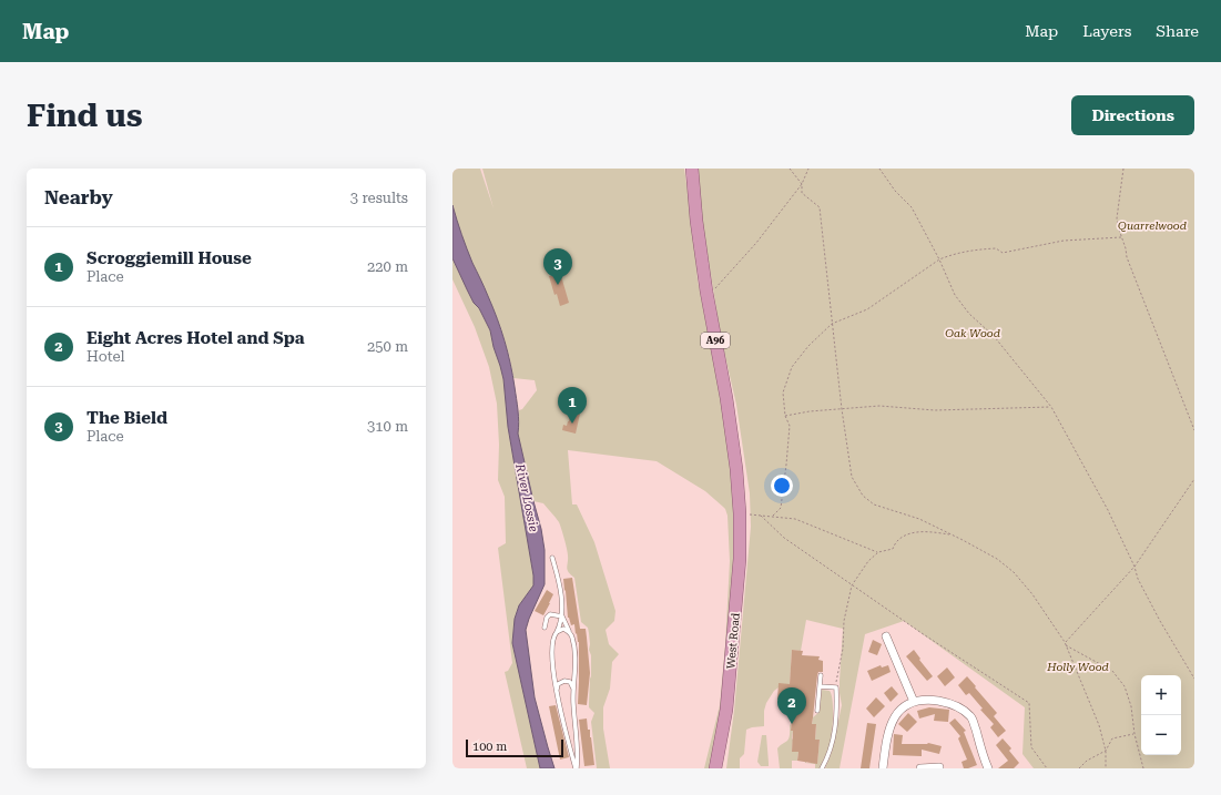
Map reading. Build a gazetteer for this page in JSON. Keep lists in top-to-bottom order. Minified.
{"streets":{"highway":["A96","West Road"]},"crossings":[["A96","West Road"]],"water":["River Lossie"],"parks":["Quarrelwood","Oak Wood","Holly Wood"],"scale_bar":"100 m","page":{"header":"Map","nav":["Map","Layers","Share"],"buttons":"Directions","title":"Find us","heading":["Nearby","3 results"],"list":[{"mark":"1","name":"Scroggiemill House","note":"Place","value":"220 m"},{"mark":"2","name":"Eight Acres Hotel and Spa","note":"Hotel","value":"250 m"},{"mark":"3","name":"The Bield","note":"Place","value":"310 m"}],"pins":["3","1","2"],"map_buttons":["+","−"],"scale":"100 m"}}
